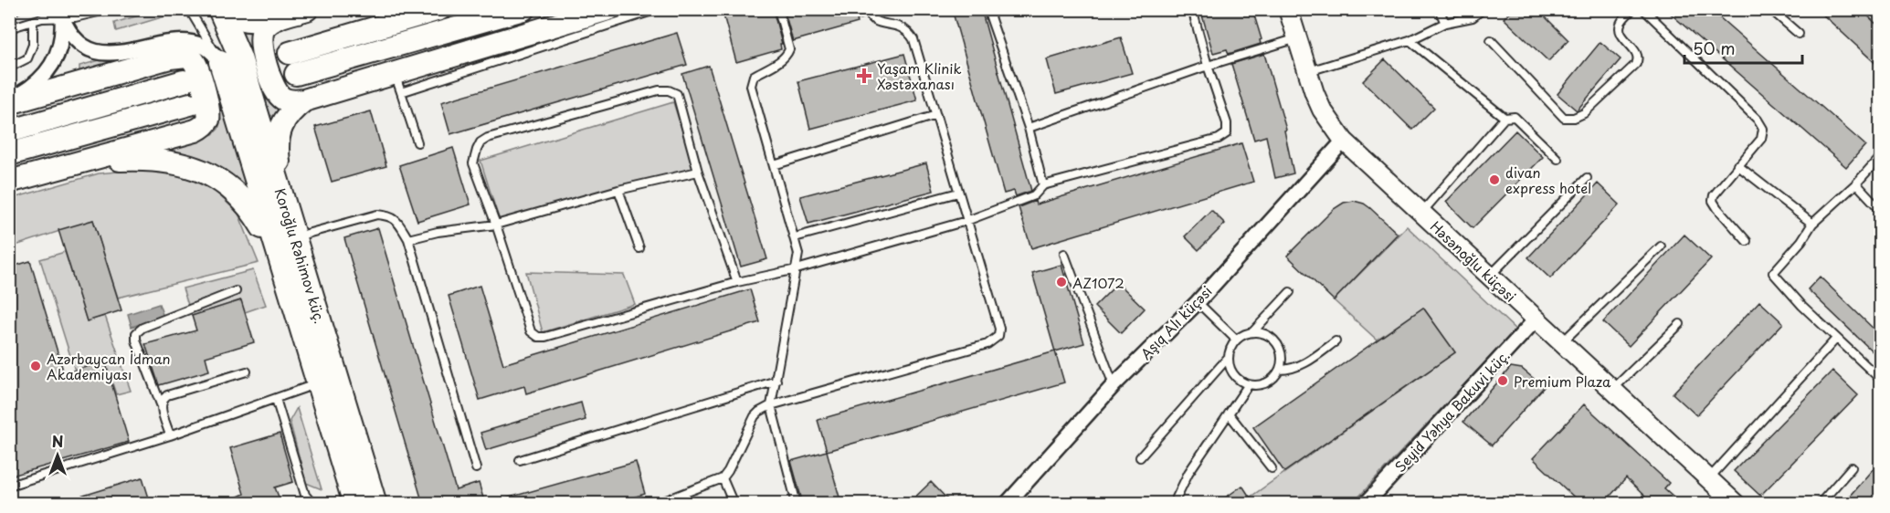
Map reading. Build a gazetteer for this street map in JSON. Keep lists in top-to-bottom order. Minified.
{"streets":{"main road":["Koroğlu Rəhimov küç."],"street":["Həsənoğlu küçəsi","Aşıq Alı küçəsi","Seyid Yəhya Bakuvi küç."]},"crossings":[["Həsənoğlu küçəsi","Aşıq Alı küçəsi"],["Həsənoğlu küçəsi","Seyid Yəhya Bakuvi küç."]],"places":{"health":["Yaşam Klinik Xəstəxanası"],"other":["divan express hotel","AZ1072","Azərbaycan İdman Akademiyası","Premium Plaza"]},"scale_bar":"50 m","north":"top"}
